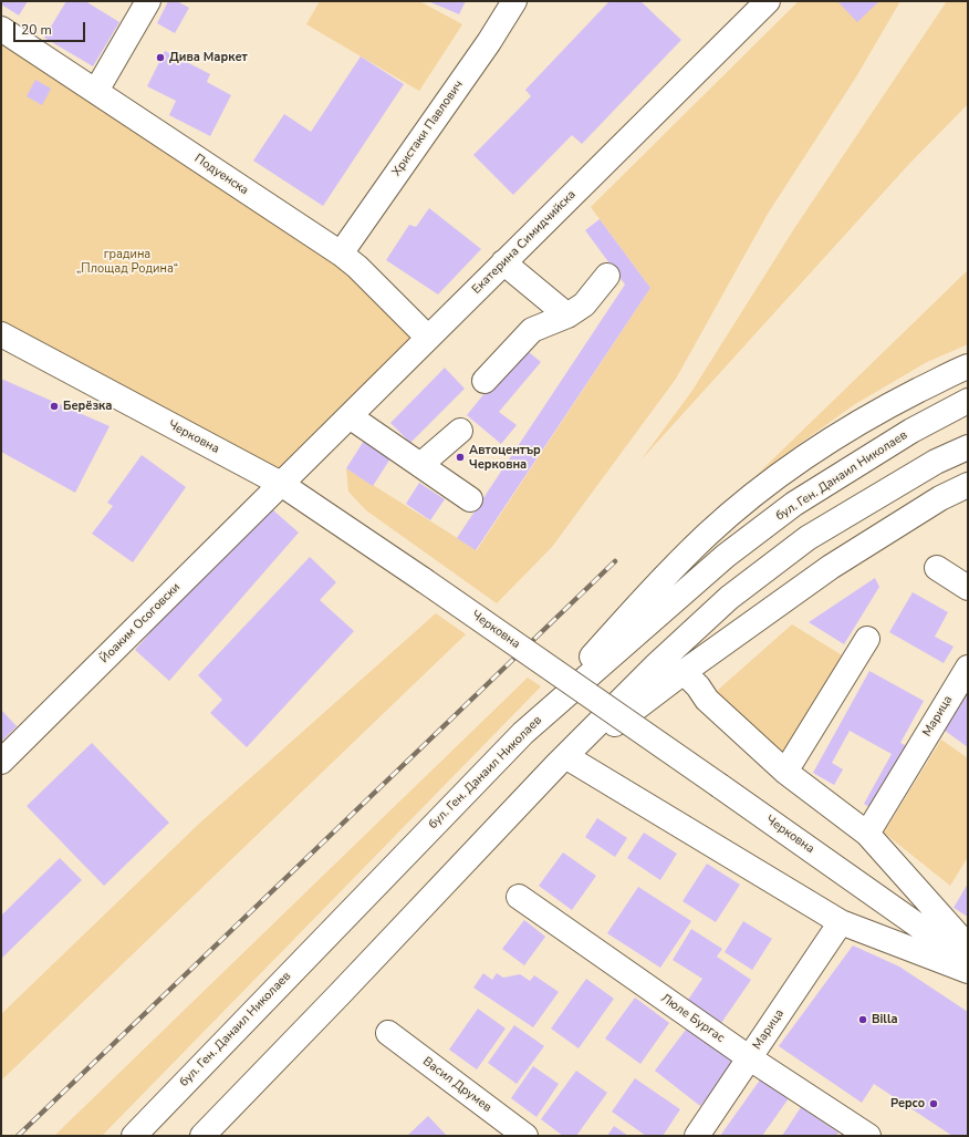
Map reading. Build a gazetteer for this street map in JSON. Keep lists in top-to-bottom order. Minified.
{"streets":{"street":["Христаки Павлович","Подуенска","Екатерина Симидчийска","Черковна","бул. Ген. Данаил Николаев","Йоаким Осоговски","Марица","Люле Бургас","Васил Друмев"]},"crossings":[["Христаки Павлович","Подуенска"],["Подуенска","Екатерина Симидчийска"],["Екатерина Симидчийска","Черковна"],["Екатерина Симидчийска","Йоаким Осоговски"],["Черковна","Йоаким Осоговски"],["Марица","Люле Бургас"]],"parks":["градина „Площад Родина“"],"places":["Дива Маркет","Берёзка","Автоцентър Черковна","Billa","Pepco"],"scale_bar":"20 m"}
